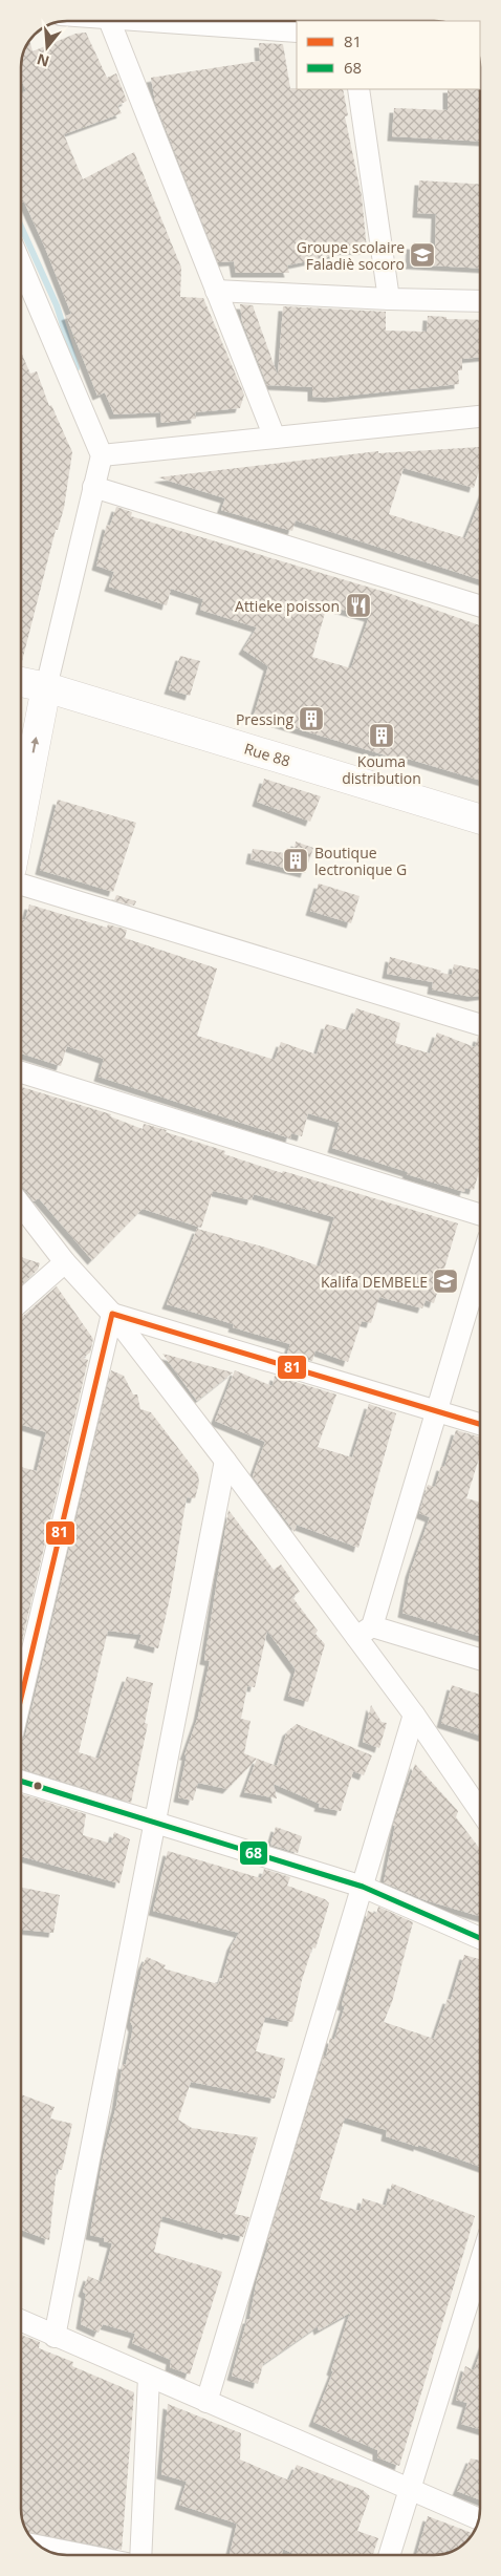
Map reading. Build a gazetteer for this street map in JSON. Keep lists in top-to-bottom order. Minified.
{"streets":{"main road":["Rue 88"]},"places":{"school or university":["Groupe scolaire Faladiè socoro","Kalifa DEMBELE"],"restaurant":["Attieke poisson"],"building":["Pressing","Kouma distribution","Boutique lectronique G"]},"lines":["transit line 81","transit line 68"],"legend":["81","68"],"north":"bottom"}
